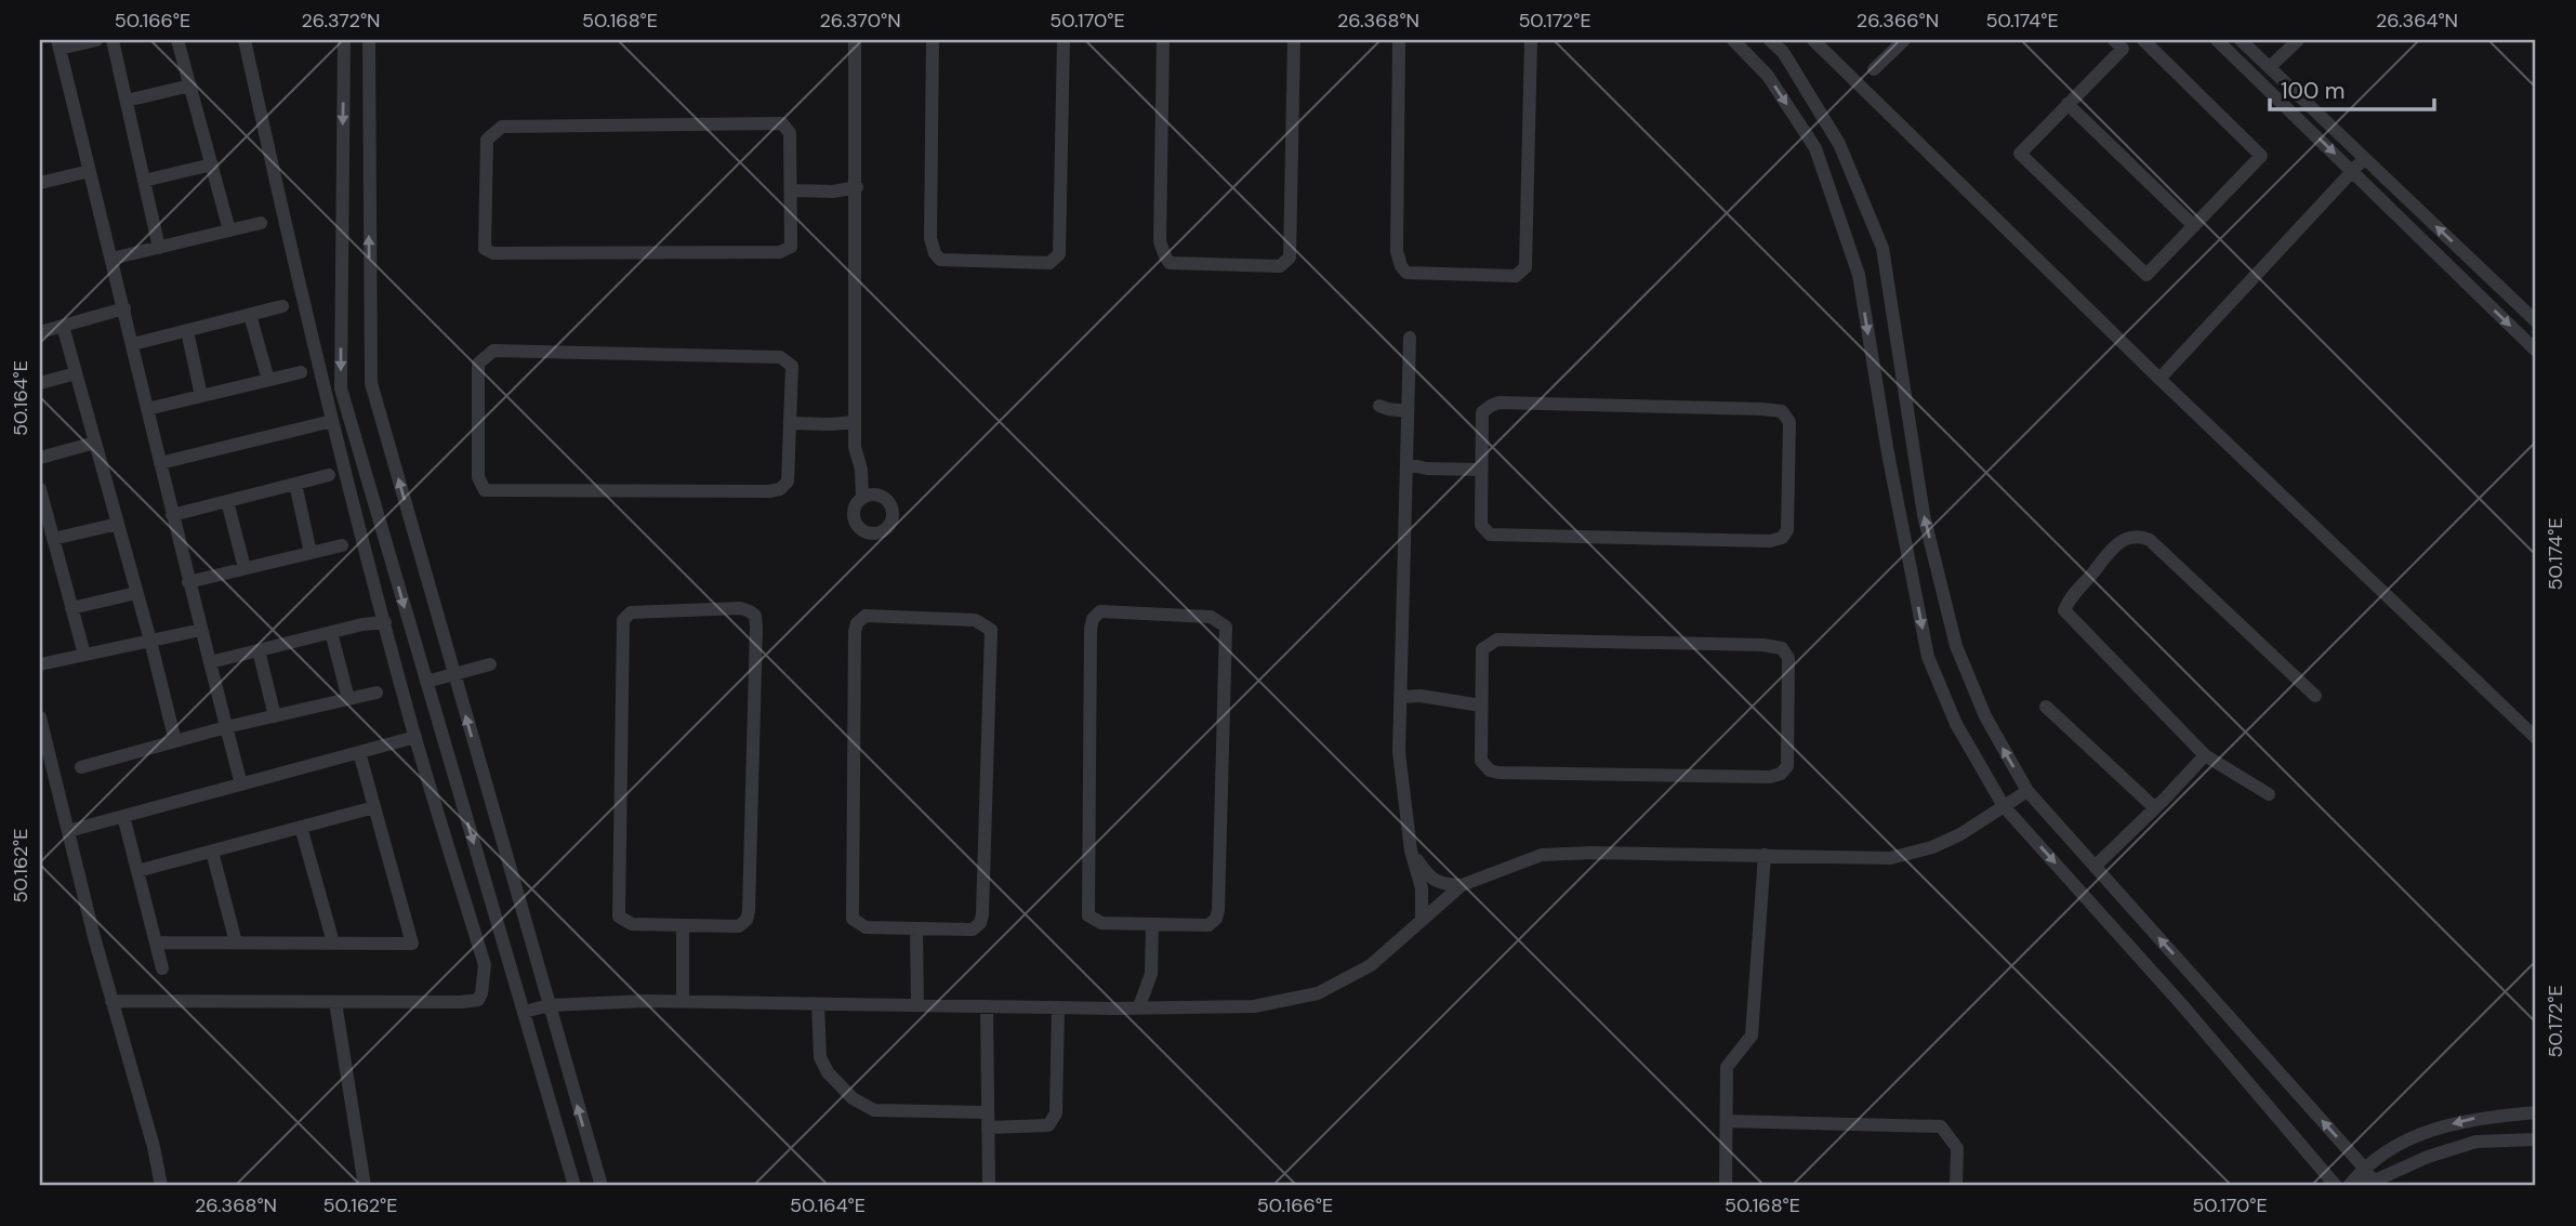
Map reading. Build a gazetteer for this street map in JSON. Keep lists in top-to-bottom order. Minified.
{"scale_bar":"100 m","coordinates":["50.166°E","26.372°N","50.168°E","26.370°N","50.170°E","26.368°N","50.172°E","26.366°N","50.174°E","26.364°N","50.164°E","50.162°E"]}
